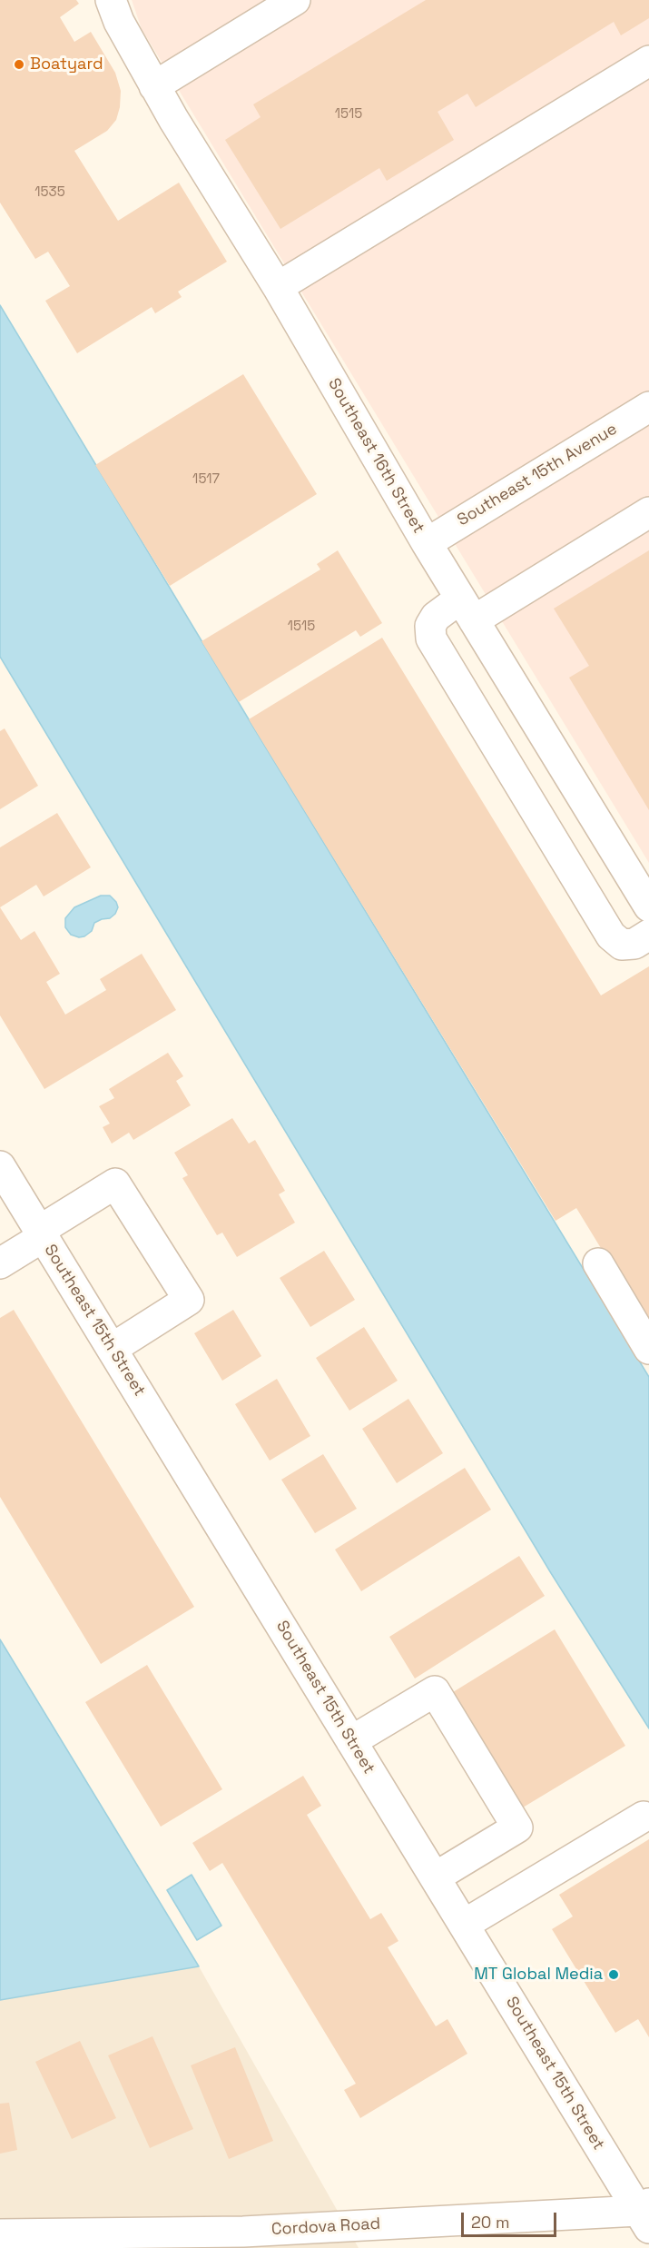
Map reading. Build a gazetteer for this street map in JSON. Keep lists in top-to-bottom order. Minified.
{"streets":{"street":["Southeast 16th Street","Southeast 15th Avenue","Southeast 15th Street","Cordova Road"]},"crossings":[["Southeast 16th Street","Southeast 15th Avenue"],["Southeast 15th Street","Cordova Road"]],"places":["Boatyard","MT Global Media"],"house_numbers":["1515","1535","1517","1515"],"scale_bar":"20 m"}
